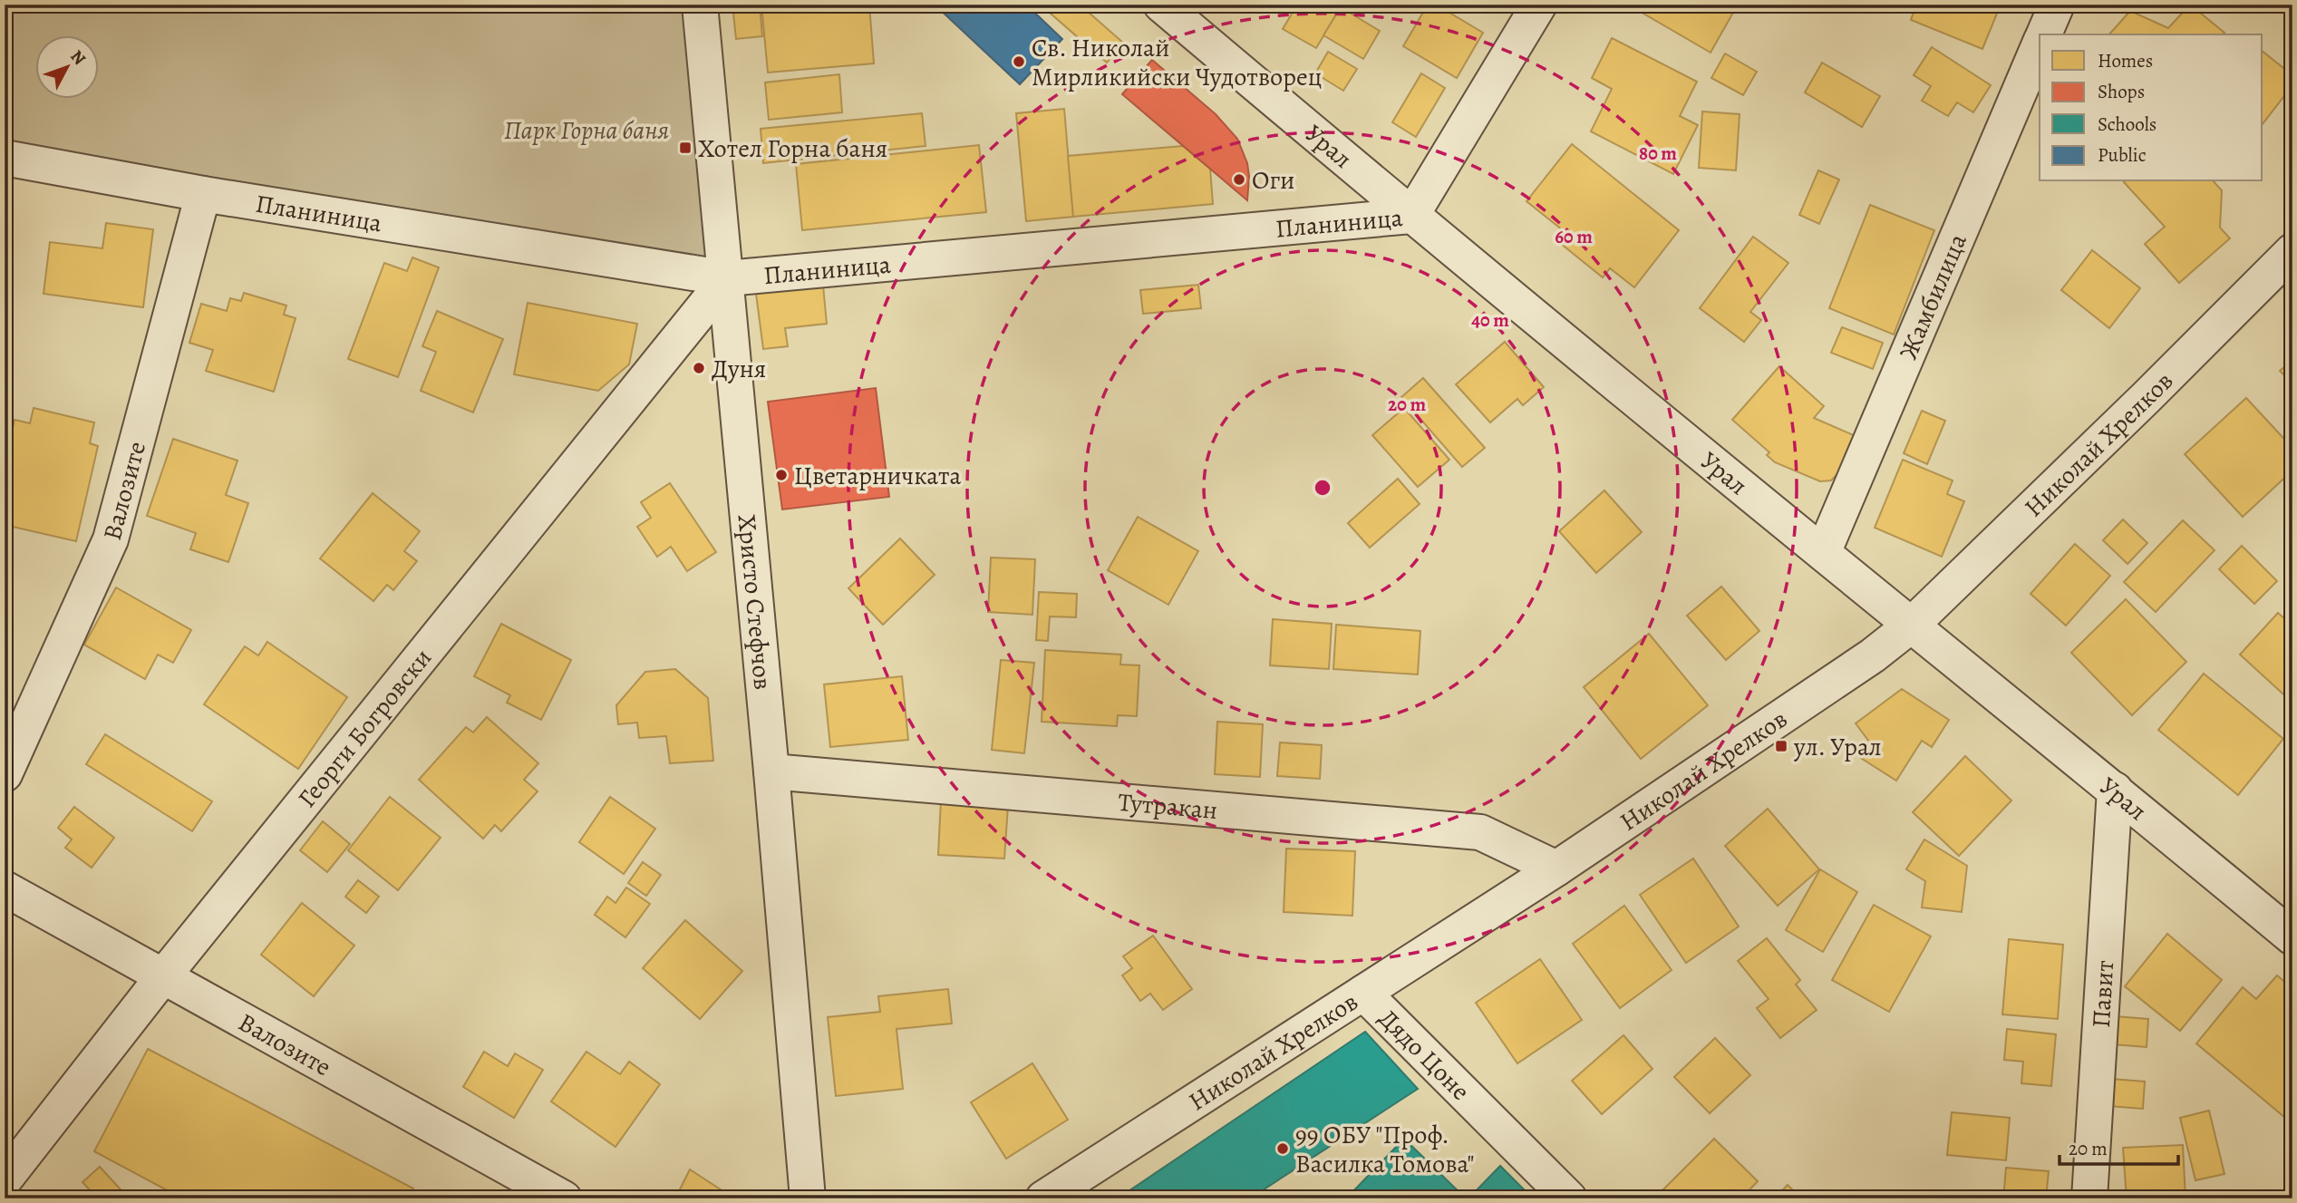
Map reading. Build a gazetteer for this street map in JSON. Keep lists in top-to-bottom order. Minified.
{"streets":{"street":["Урал","Планиница","Жамбилица","Николай Хрелков","Валозите","Христо Стефчов","Георги Богровски","Тутракан","Павит","Дядо Цоне"]},"crossings":[["Урал","Планиница"],["Урал","Жамбилица"],["Урал","Николай Хрелков"],["Урал","Павит"],["Планиница","Валозите"],["Планиница","Христо Стефчов"],["Планиница","Георги Богровски"],["Николай Хрелков","Тутракан"],["Николай Хрелков","Дядо Цоне"],["Валозите","Георги Богровски"],["Христо Стефчов","Георги Богровски"],["Христо Стефчов","Тутракан"]],"parks":["Парк Горна баня"],"places":{"other":["Св. Николай Мирликийски Чудотворец","Оги","Дуня","Цветарничката","99 ОБУ \"Проф. Василка Томова\""],"transit":["Хотел Горна баня","ул. Урал"]},"legend":["Homes","Shops","Schools","Public"],"scale_bar":"20 m","north":"top right","rings":["80 m","60 m","40 m","20 m"]}
